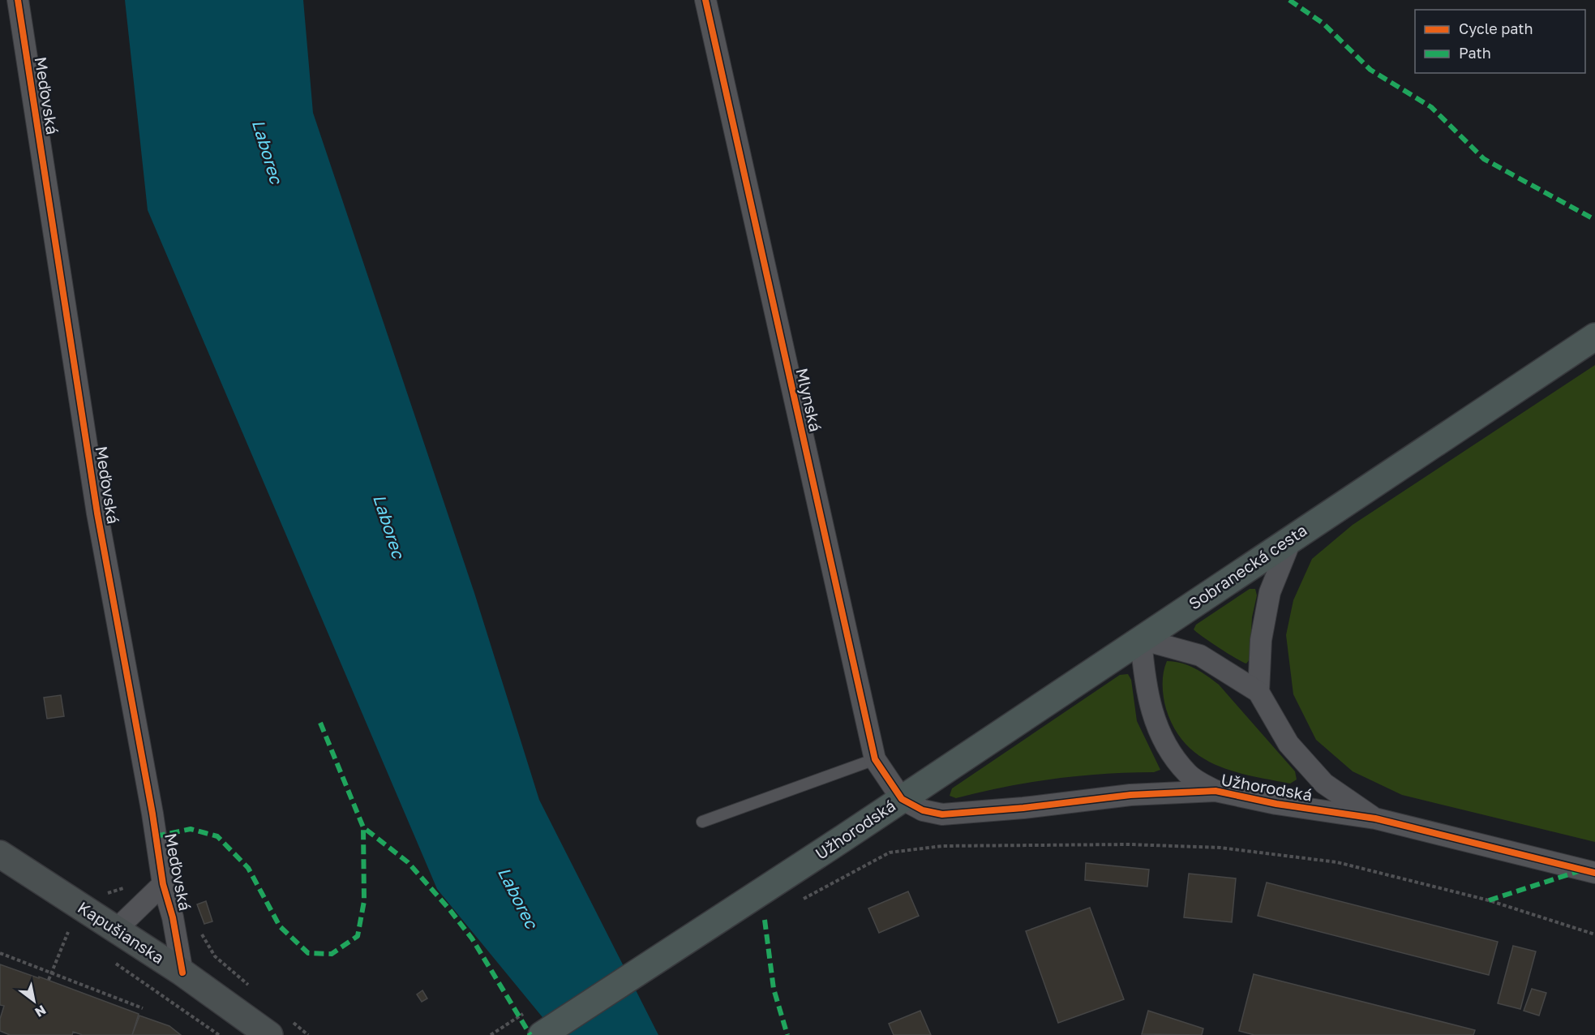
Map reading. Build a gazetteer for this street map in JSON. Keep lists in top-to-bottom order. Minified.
{"streets":{"main road":["Sobranecká cesta","Užhorodská","Kapušianska"],"street":["Meďovská","Mlynská"]},"crossings":[["Meďovská","Kapušianska"],["Mlynská","Sobranecká cesta"],["Mlynská","Užhorodská"],["Sobranecká cesta","Užhorodská"]],"water":["Laborec"],"legend":["Cycle path","Path"],"north":"bottom right"}
